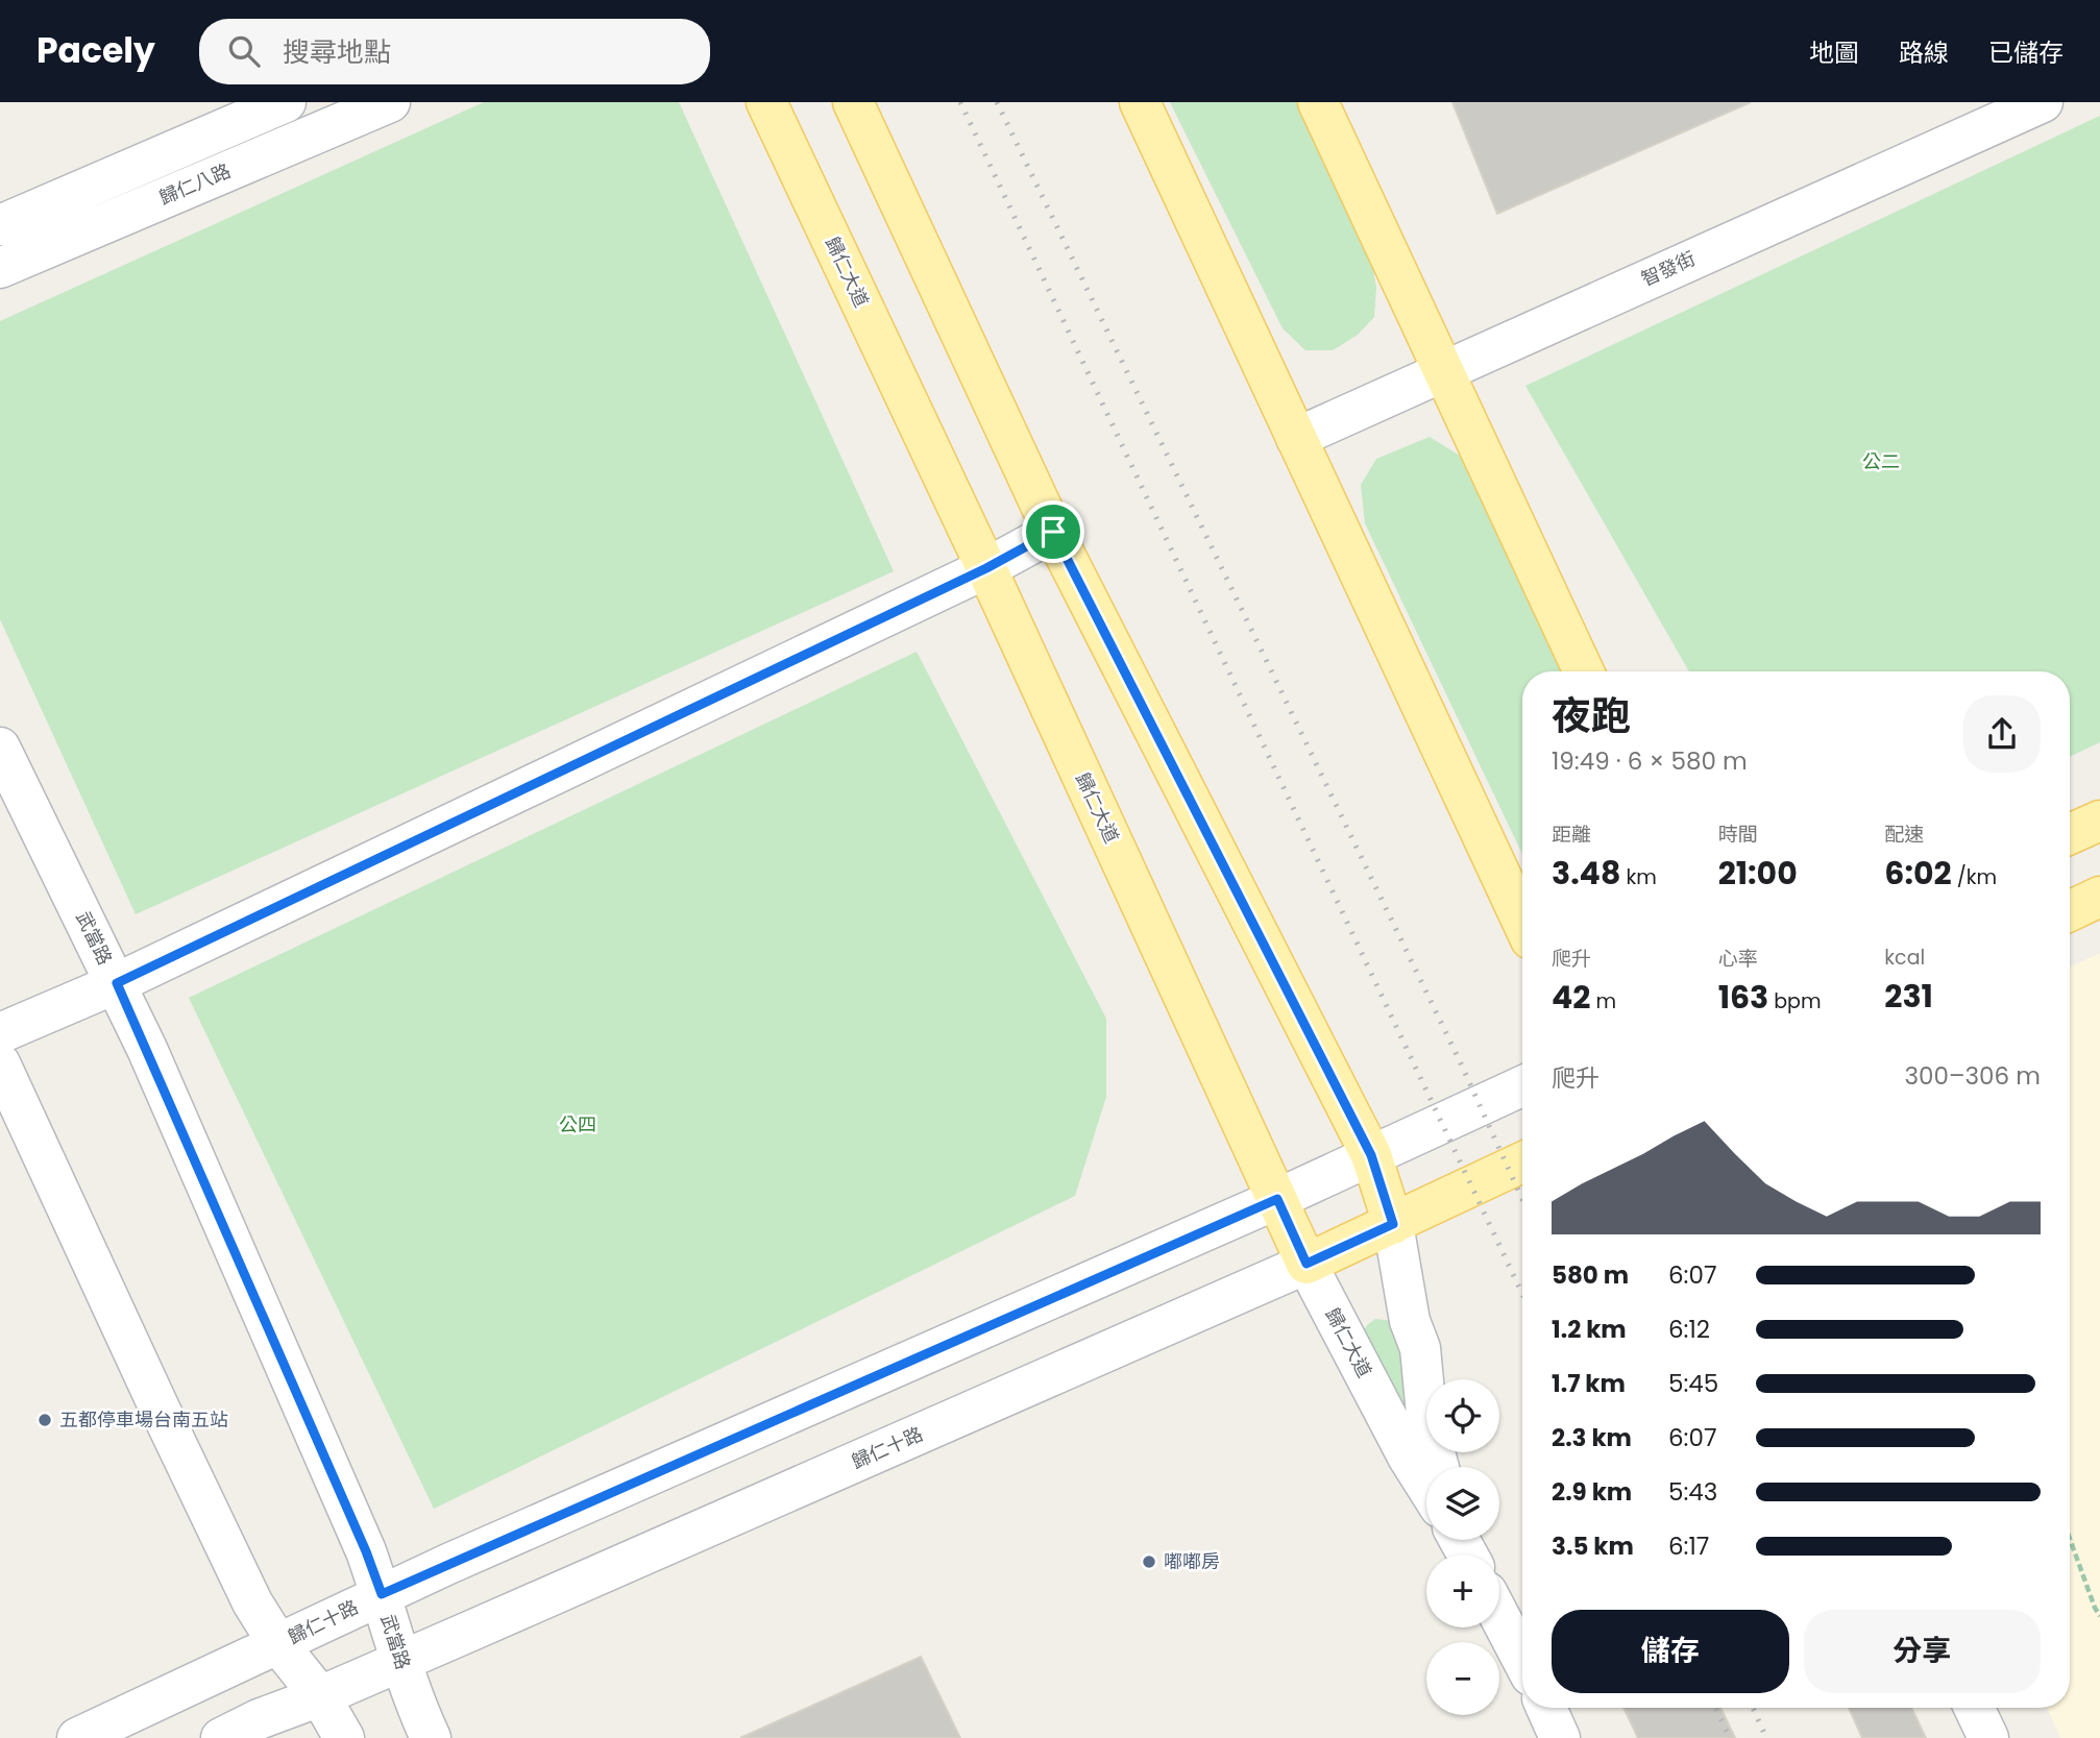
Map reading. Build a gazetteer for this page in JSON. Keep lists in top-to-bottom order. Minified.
{"streets":{"main road":["歸仁大道","歸仁十路"],"street":["歸仁八路","智發街","武當路"]},"crossings":[["歸仁大道","歸仁十路"],["武當路","歸仁十路"]],"parks":["公二","公四"],"places":["五都停車場台南五站","嘟嘟房"],"page":{"header":"Pacely","search":"搜尋地點","nav":["地圖","路線","已儲存"],"heading":["夜跑","19:49 · 6 × 580 m"],"stats":[["距離","3.48 km"],["時間","21:00"],["配速","6:02 /km"],["爬升","42 m"],["心率","163 bpm"],["kcal","231"]],"chart":["爬升","300–306 m"],"list":[{"name":"580 m","note":"6:07"},{"name":"1.2 km","note":"6:12"},{"name":"1.7 km","note":"5:45"},{"name":"2.3 km","note":"6:07"},{"name":"2.9 km","note":"5:43"},{"name":"3.5 km","note":"6:17"}],"map_buttons":["+","−"],"buttons":["儲存","分享"]}}
